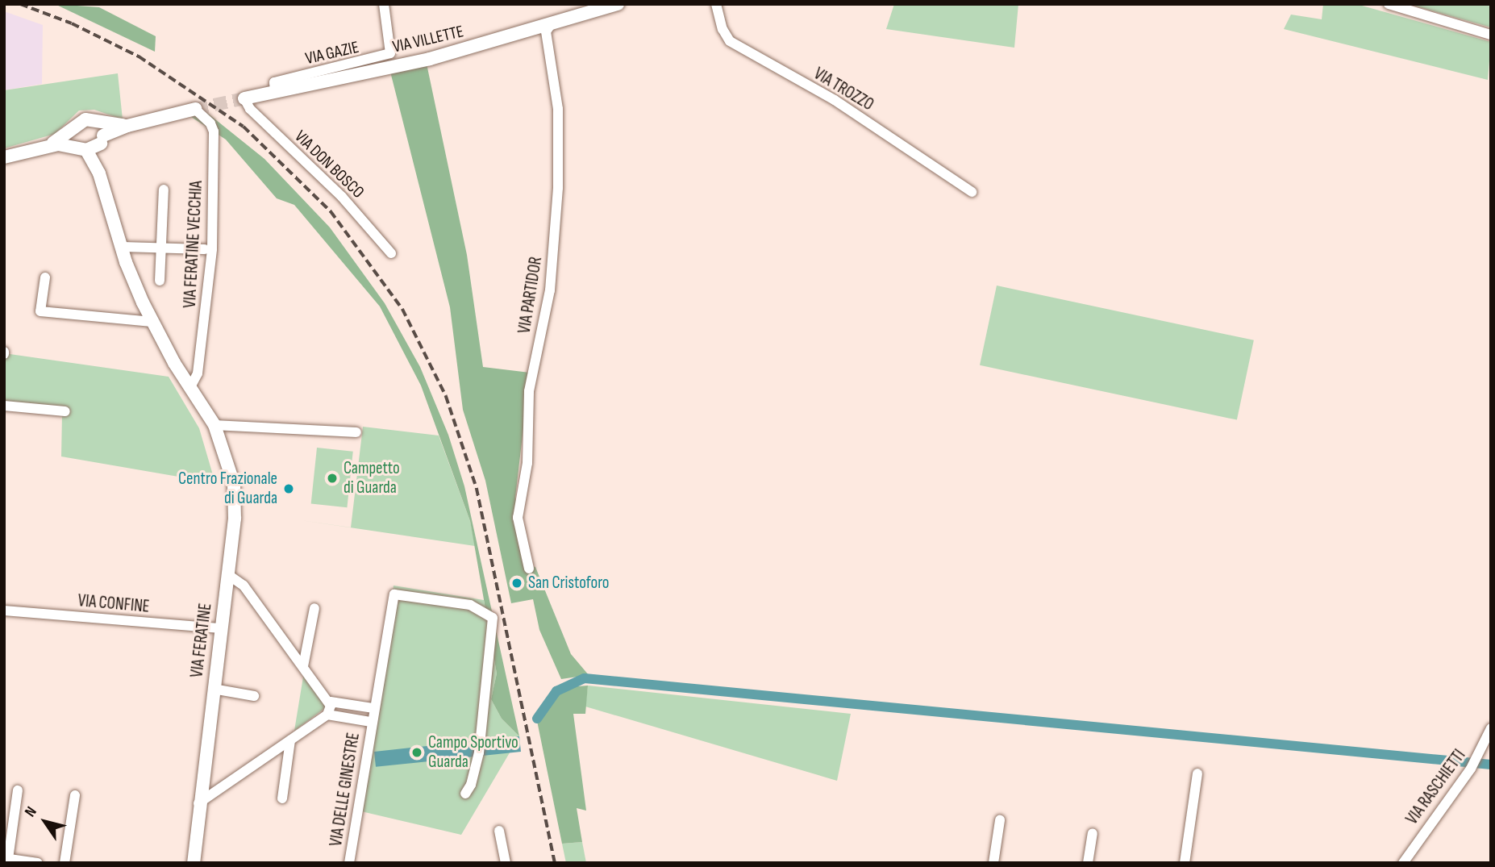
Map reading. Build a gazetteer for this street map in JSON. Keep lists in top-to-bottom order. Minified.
{"streets":{"street":["VIA VILLETTE","VIA GAZIE","VIA TROZZO","VIA DON BOSCO","VIA FERATINE VECCHIA","VIA PARTIDOR","VIA CONFINE","VIA FERATINE","VIA RASCHIETTI","VIA DELLE GINESTRE"]},"crossings":[["VIA VILLETTE","VIA GAZIE"],["VIA VILLETTE","VIA DON BOSCO"],["VIA VILLETTE","VIA PARTIDOR"],["VIA FERATINE VECCHIA","VIA FERATINE"],["VIA CONFINE","VIA FERATINE"],["VIA FERATINE","VIA DELLE GINESTRE"]],"places":["Campetto di Guarda","Centro Frazionale di Guarda","San Cristoforo","Campo Sportivo Guarda"],"north":"top left"}
